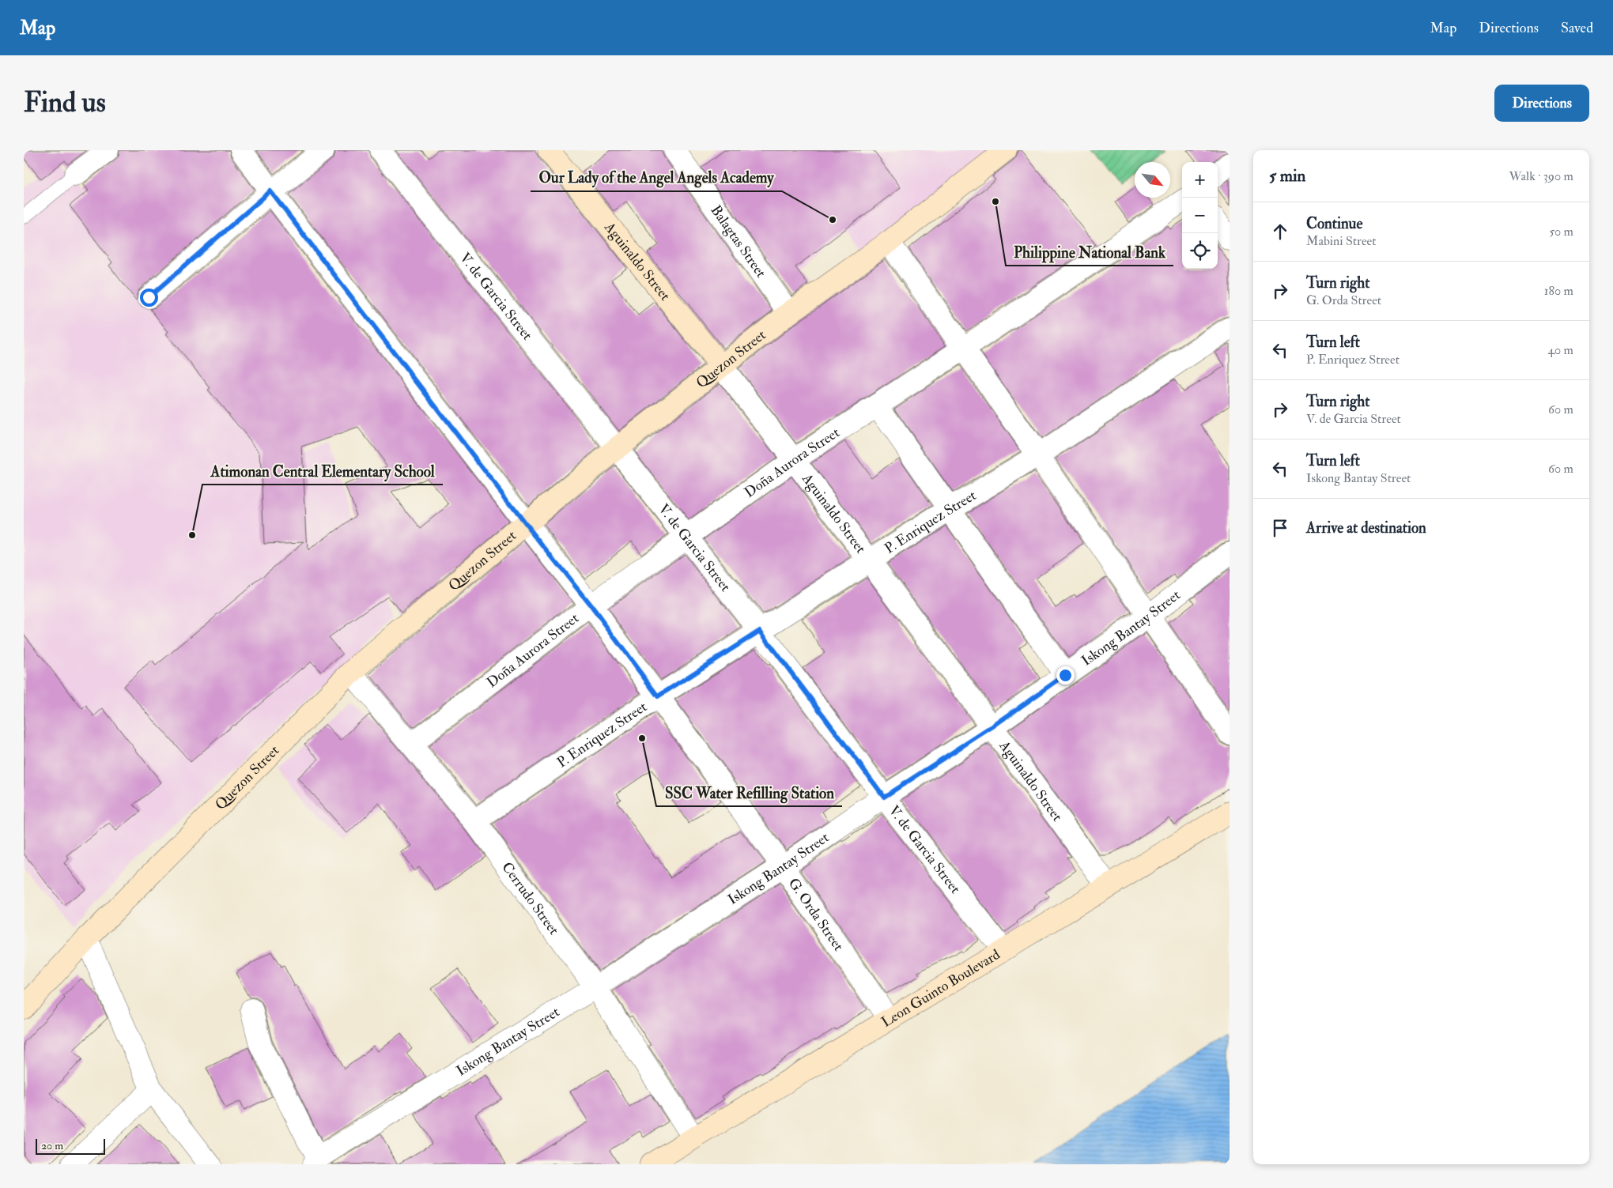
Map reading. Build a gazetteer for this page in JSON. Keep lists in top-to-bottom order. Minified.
{"streets":{"main road":["Aguinaldo Street","Quezon Street","Leon Guinto Boulevard"],"street":["Balagtas Street","V. de Garcia Street","Doña Aurora Street","P. Enriquez Street","Iskong Bantay Street","Cerrudo Street","G. Orda Street"]},"crossings":[["Balagtas Street","Quezon Street"],["Aguinaldo Street","Quezon Street"],["Aguinaldo Street","Doña Aurora Street"],["Aguinaldo Street","P. Enriquez Street"],["Aguinaldo Street","Iskong Bantay Street"],["Aguinaldo Street","Leon Guinto Boulevard"],["V. de Garcia Street","Quezon Street"],["V. de Garcia Street","Doña Aurora Street"],["V. de Garcia Street","P. Enriquez Street"],["V. de Garcia Street","Iskong Bantay Street"],["V. de Garcia Street","Leon Guinto Boulevard"],["Quezon Street","Cerrudo Street"],["Quezon Street","G. Orda Street"],["Doña Aurora Street","Cerrudo Street"],["Doña Aurora Street","G. Orda Street"],["P. Enriquez Street","Cerrudo Street"],["P. Enriquez Street","G. Orda Street"],["Iskong Bantay Street","Cerrudo Street"],["Iskong Bantay Street","G. Orda Street"],["Cerrudo Street","Leon Guinto Boulevard"],["G. Orda Street","Leon Guinto Boulevard"]],"places":["Philippine National Bank","Our Lady of the Angel Angels Academy","Atimonan Central Elementary School","SSC Water Refilling Station"],"scale_bar":"20 m","north":"bottom right","page":{"header":"Map","nav":["Map","Directions","Saved"],"buttons":"Directions","title":"Find us","heading":["5 min","Walk · 390 m"],"map_buttons":["+","−"],"list":[["Continue","Mabini Street","50 m"],["Turn right","G. Orda Street","180 m"],["Turn left","P. Enriquez Street","40 m"],["Turn right","V. de Garcia Street","60 m"],["Turn left","Iskong Bantay Street","60 m"],"Arrive at destination"],"scale":"20 m"}}
